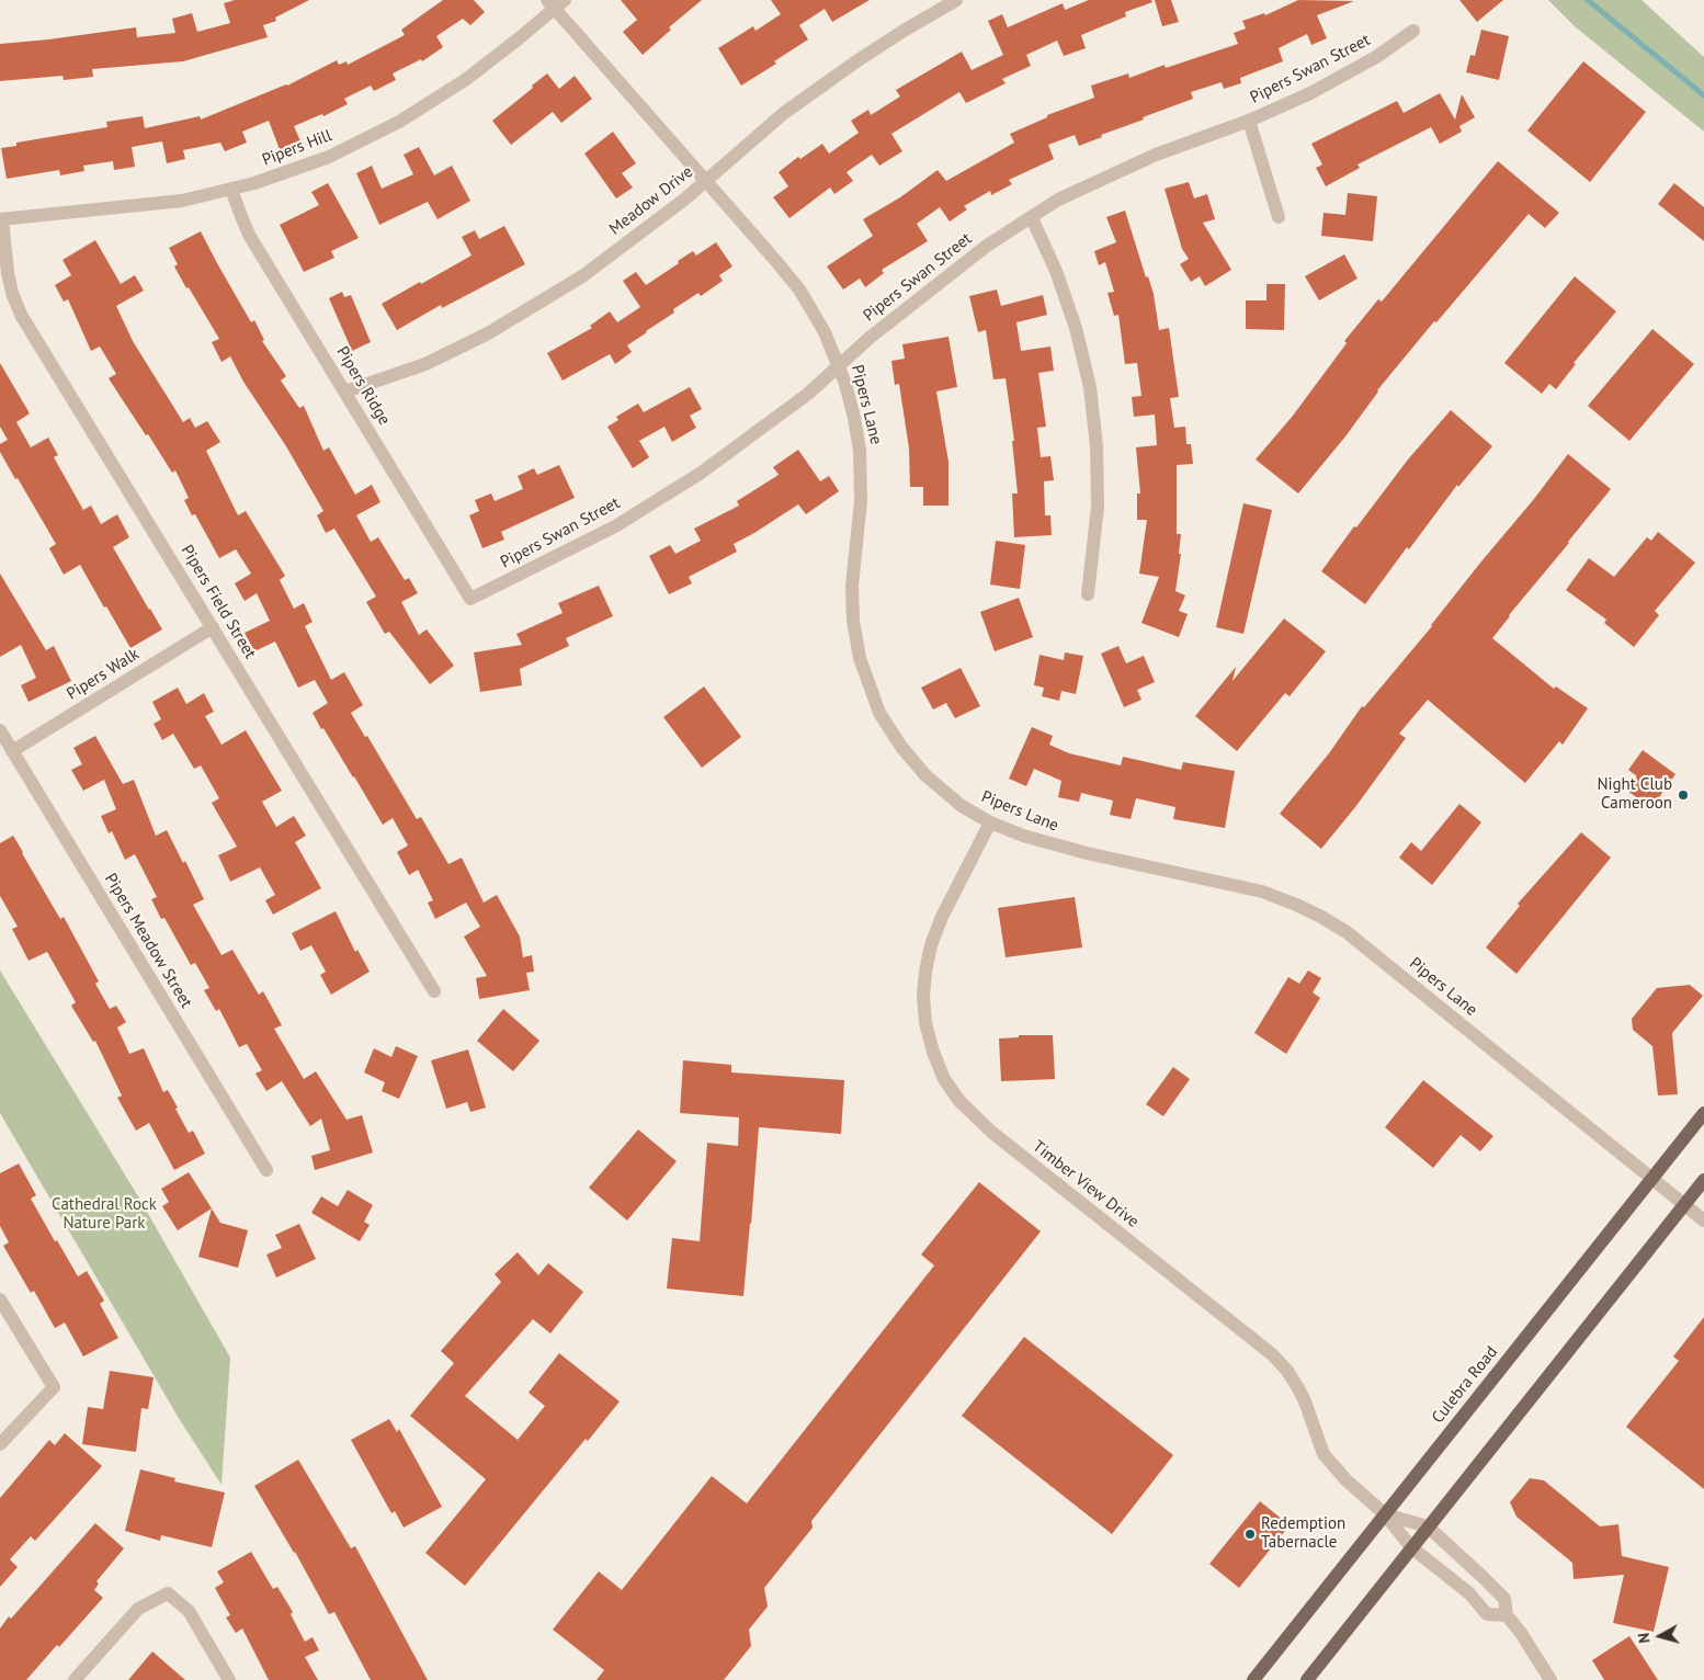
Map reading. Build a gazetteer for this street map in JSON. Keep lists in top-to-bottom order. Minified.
{"streets":{"main road":["Culebra Road"],"street":["Pipers Swan Street","Pipers Hill","Meadow Drive","Pipers Ridge","Pipers Lane","Pipers Field Street","Pipers Walk","Pipers Meadow Street","Timber View Drive"]},"crossings":[["Pipers Swan Street","Pipers Ridge"],["Pipers Swan Street","Pipers Lane"],["Pipers Hill","Pipers Ridge"],["Pipers Hill","Pipers Lane"],["Pipers Hill","Pipers Field Street"],["Meadow Drive","Pipers Ridge"],["Meadow Drive","Pipers Lane"],["Pipers Lane","Timber View Drive"],["Pipers Lane","Culebra Road"],["Pipers Field Street","Pipers Walk"],["Pipers Walk","Pipers Meadow Street"],["Timber View Drive","Culebra Road"]],"parks":["Cathedral Rock Nature Park"],"places":["Night Club Cameroon","Redemption Tabernacle"],"north":"left"}
